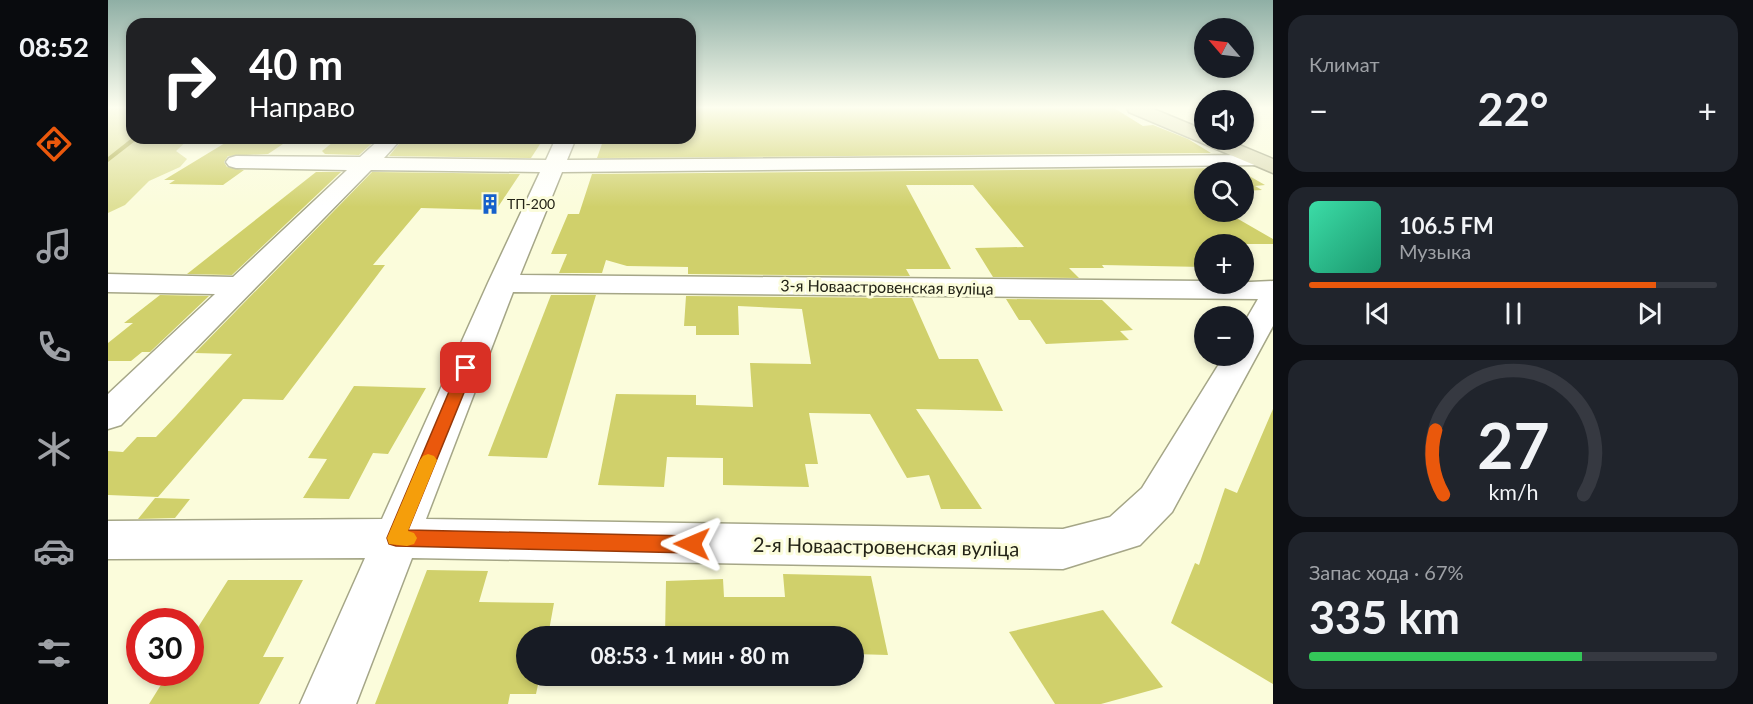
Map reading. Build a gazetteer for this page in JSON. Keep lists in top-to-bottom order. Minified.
{"streets":{"street":["3-я Новаастровенская вуліца","2-я Новаастровенская вуліца"]},"places":{"building":["ТП-200"]},"north":"top left","page":{"tabs":"08:52","tile":["Климат",["Запас хода · 67%","335 km"]],"map_buttons":["+","−"],"turn":["40 m","Направо"],"heat":["−","22°","+"],"song":["106.5 FM","Музыка"],"limit":"30","trip":"08:53 · 1 мин · 80 m","gauge":["27","km/h"]}}
